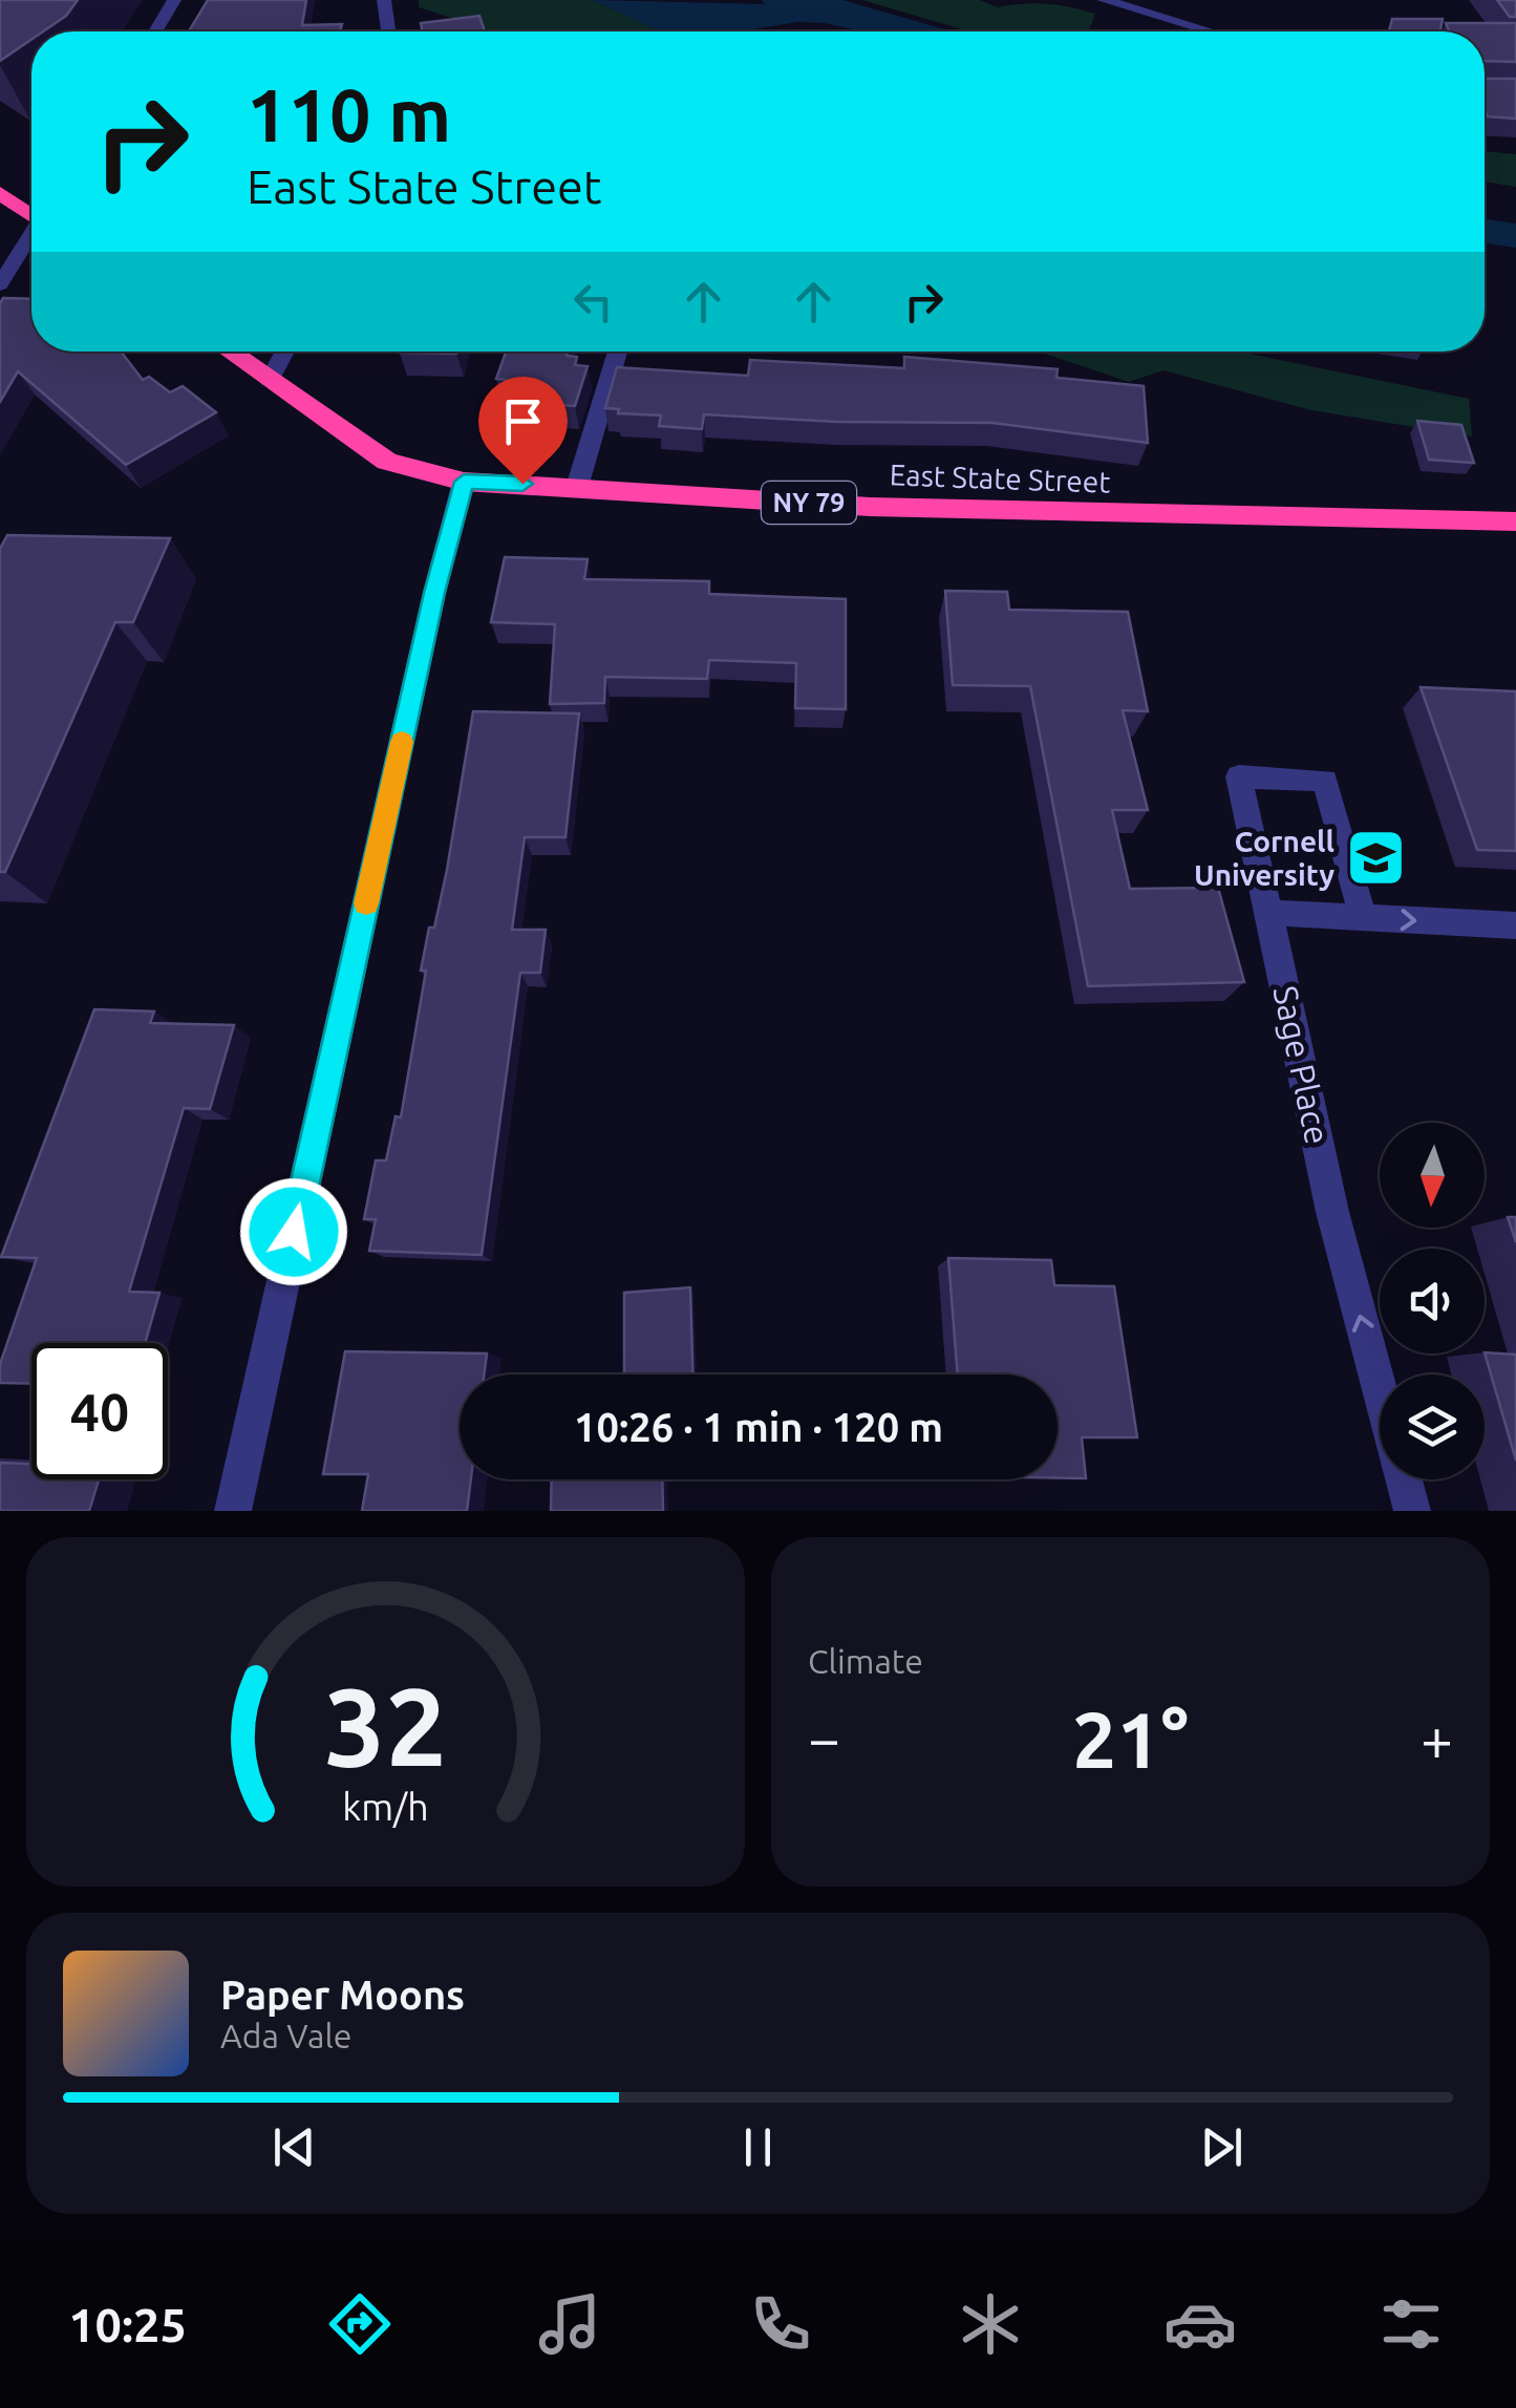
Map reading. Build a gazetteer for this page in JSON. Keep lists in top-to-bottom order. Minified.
{"streets":{"highway":["East State Street","NY 79"],"street":["Sage Place"]},"one_way":["Sage Place"],"places":{"school or university":["Cornell University"]},"north":"bottom","page":{"turn":["110 m","East State Street"],"limit":"40","trip":"10:26 · 1 min · 120 m","tile":"Climate","heat":["−","21°","+"],"song":["Paper Moons","Ada Vale"],"tabs":"10:25","gauge":["32","km/h"]}}
